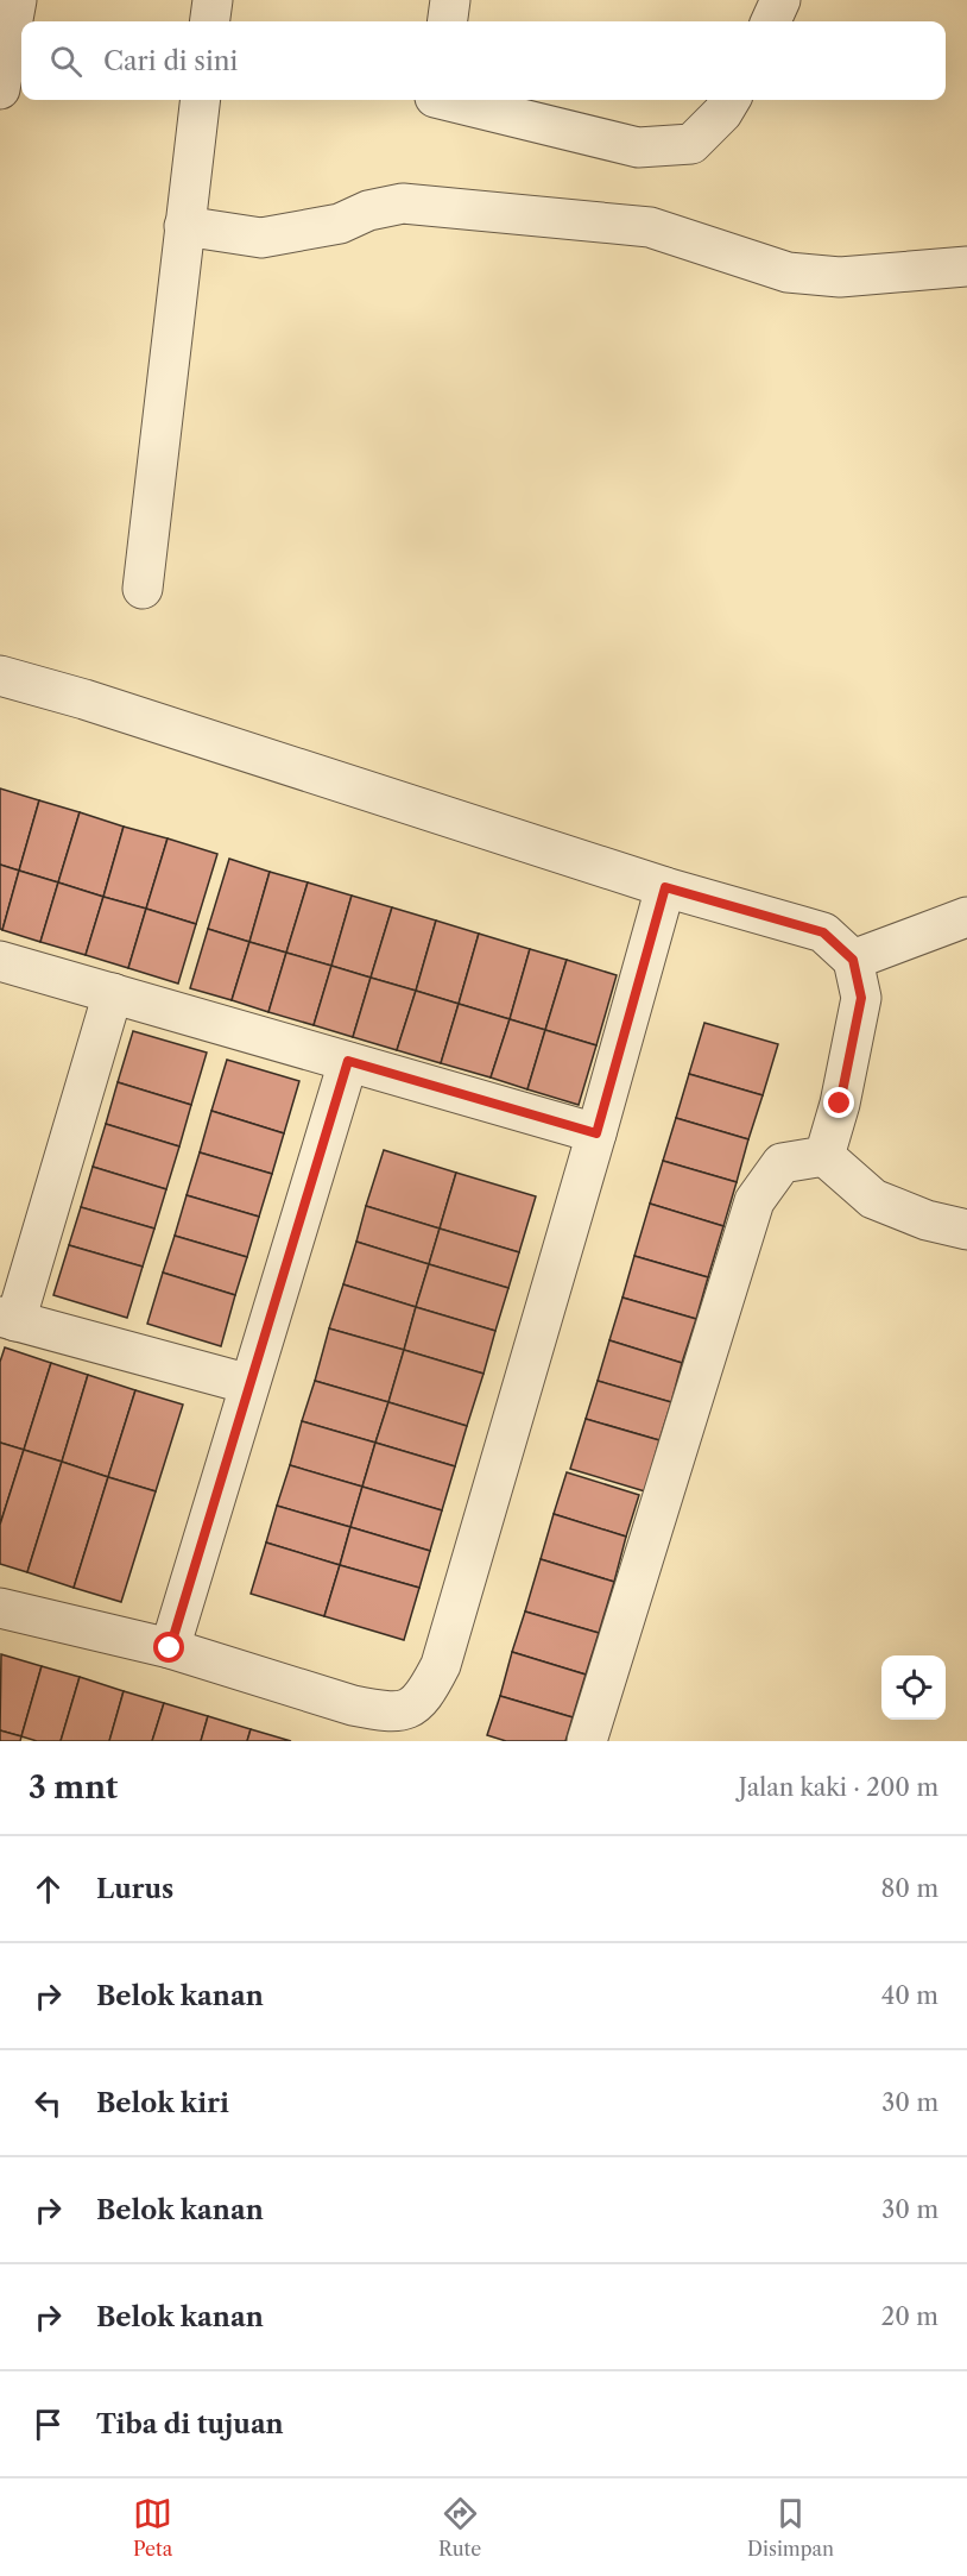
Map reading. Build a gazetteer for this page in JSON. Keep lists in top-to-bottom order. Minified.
{"page":{"search":"Cari di sini","heading":["3 mnt","Jalan kaki · 200 m"],"list":[["Lurus","80 m"],["Belok kanan","40 m"],["Belok kiri","30 m"],["Belok kanan","30 m"],["Belok kanan","20 m"],"Tiba di tujuan"],"nav":["Peta","Rute","Disimpan"]}}
